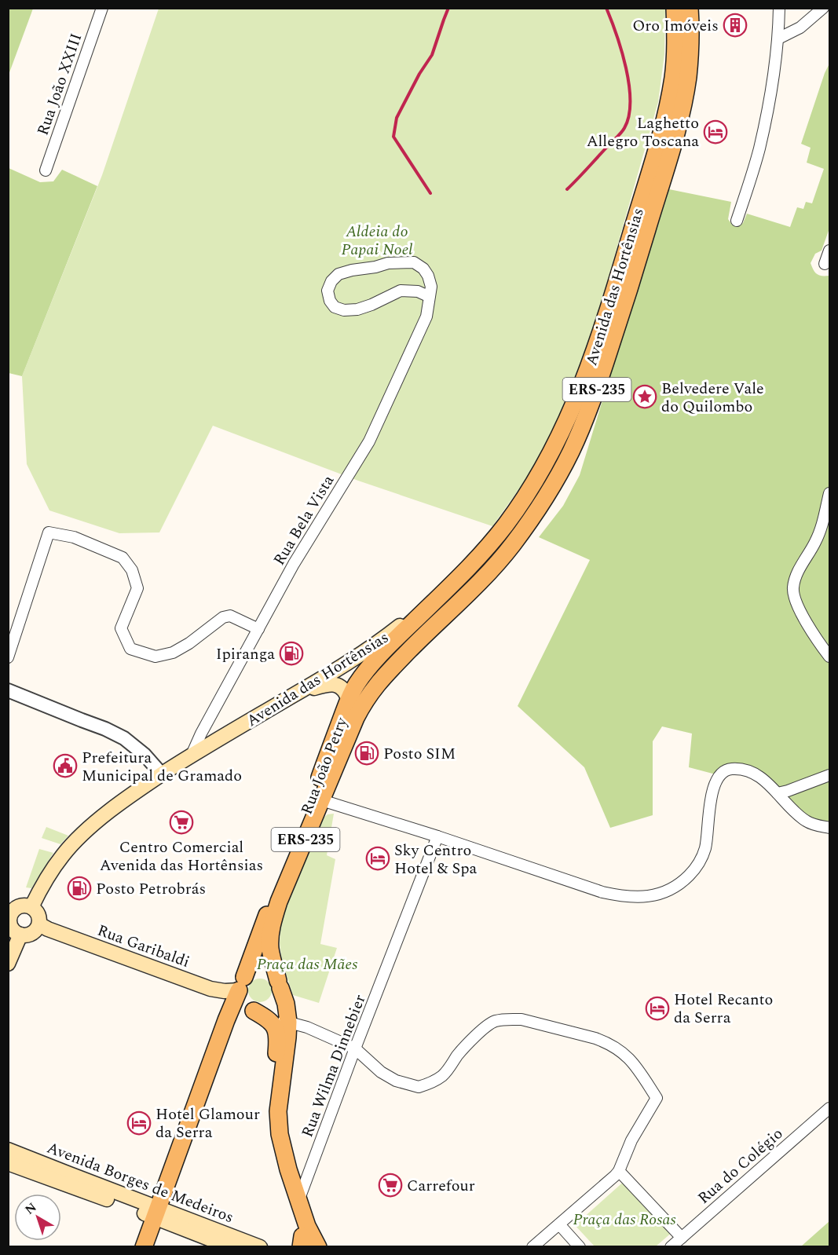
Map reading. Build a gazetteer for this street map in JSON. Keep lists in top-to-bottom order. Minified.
{"streets":{"main road":["Avenida das Hortênsias","ERS-235","Rua João Petry","Rua Garibaldi","Avenida Borges de Medeiros"],"street":["Rua João XXIII","Rua Bela Vista","Rua Wilma Dinnebier","Rua do Colégio"]},"crossings":[["Avenida das Hortênsias","Rua Bela Vista"],["Avenida das Hortênsias","Rua João Petry"],["Avenida das Hortênsias","Rua Garibaldi"],["Rua João Petry","Rua Garibaldi"],["Rua João Petry","Rua Wilma Dinnebier"],["Rua João Petry","Avenida Borges de Medeiros"]],"parks":["Aldeia do Papai Noel","Praça das Mães","Praça das Rosas"],"places":{"building":["Oro Imóveis"],"hotel":["Laghetto Allegro Toscana","Sky Centro Hotel & Spa","Hotel Recanto da Serra","Hotel Glamour da Serra"],"place":["Belvedere Vale do Quilombo"],"fuel station":["Ipiranga","Posto SIM","Posto Petrobrás"],"public building":["Prefeitura Municipal de Gramado"],"supermarket":["Centro Comercial Avenida das Hortênsias","Carrefour"]},"north":"top left"}
